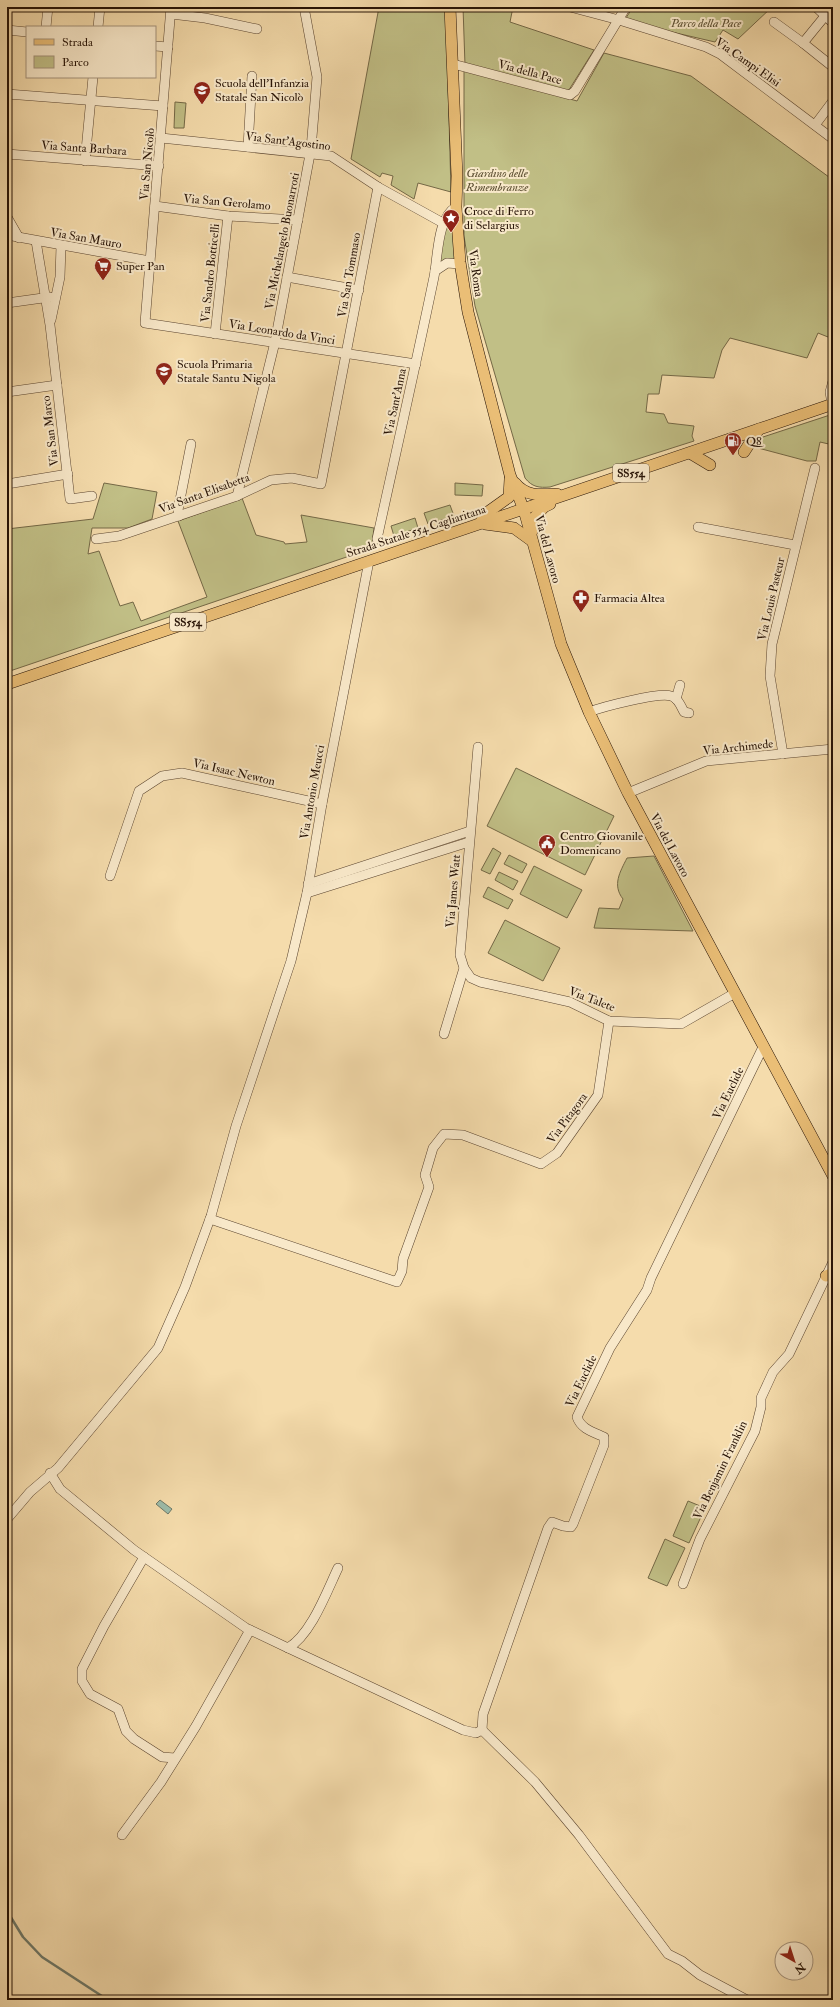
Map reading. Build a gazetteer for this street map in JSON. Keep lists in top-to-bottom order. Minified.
{"streets":{"main road":["Via Roma","SS554","Strada Statale 554 Cagliaritana","Via del Lavoro"],"street":["Via Campi Elisi","Via della Pace","Via Sant'Agostino","Via Santa Barbara","Via San Nicolò","Via San Gerolamo","Via San Mauro","Via Michelangelo Buonarroti","Via Sandro Botticelli","Via San Tommaso","Via Leonardo da Vinci","Via Sant'Anna","Via San Marco","Via Santa Elisabetta","Via Louis Pasteur","Via Archimede","Via Isaac Newton","Via Antonio Meucci","Via James Watt","Via Talete","Via Euclide","Via Pitagora","Via Benjamin Franklin"]},"crossings":[["Via Campi Elisi","Via della Pace"],["Via della Pace","Via Roma"],["Via Sant'Agostino","Via San Nicolò"],["Via Sant'Agostino","Via Michelangelo Buonarroti"],["Via Sant'Agostino","Via San Tommaso"],["Via Sant'Agostino","Via Sant'Anna"],["Via Santa Barbara","Via San Nicolò"],["Via San Nicolò","Via San Gerolamo"],["Via San Nicolò","Via San Mauro"],["Via San Nicolò","Via Leonardo da Vinci"],["Via San Gerolamo","Via Michelangelo Buonarroti"],["Via San Gerolamo","Via Sandro Botticelli"],["Via San Mauro","Via San Marco"],["Via Michelangelo Buonarroti","Via Leonardo da Vinci"],["Via Michelangelo Buonarroti","Via Santa Elisabetta"],["Via Sandro Botticelli","Via Leonardo da Vinci"],["Via Roma","Via Sant'Anna"],["Via Roma","Strada Statale 554 Cagliaritana"],["Via Roma","Via del Lavoro"],["Via San Tommaso","Via Leonardo da Vinci"],["Via San Tommaso","Via Santa Elisabetta"],["Via Leonardo da Vinci","Via Sant'Anna"],["Strada Statale 554 Cagliaritana","Via del Lavoro"],["Strada Statale 554 Cagliaritana","Via Antonio Meucci"],["Via del Lavoro","Via Archimede"],["Via del Lavoro","Via Talete"],["Via del Lavoro","Via Euclide"],["Via Louis Pasteur","Via Archimede"],["Via Isaac Newton","Via Antonio Meucci"],["Via Antonio Meucci","Via Pitagora"],["Via James Watt","Via Talete"],["Via Talete","Via Pitagora"]],"parks":["Parco della Pace","Giardino delle Rimembranze"],"places":{"school or university":["Scuola dell'Infanzia Statale San Nicolò","Scuola Primaria Statale Santu Nigola"],"place":["Croce di Ferro di Selargius"],"supermarket":["Super Pan"],"fuel station":["Q8"],"pharmacy":["Farmacia Altea"],"public building":["Centro Giovanile Domenicano"]},"legend":["Strada","Parco"],"north":"bottom right"}
